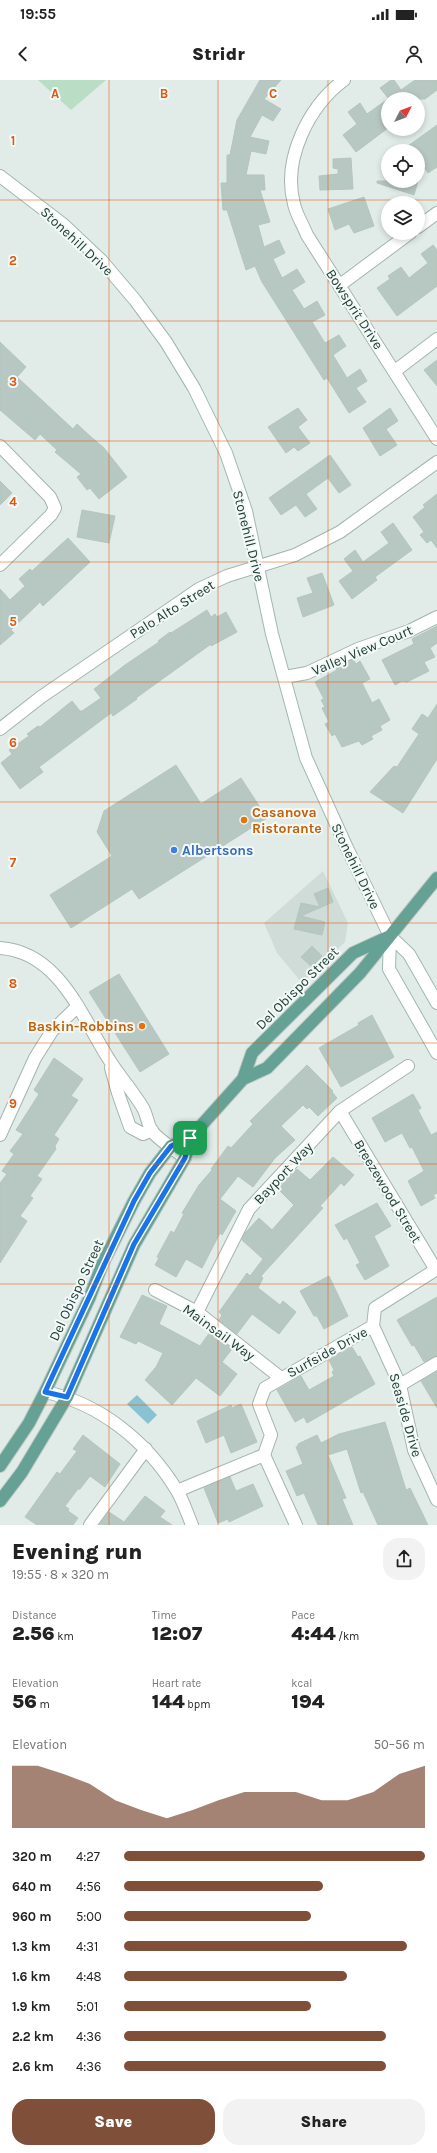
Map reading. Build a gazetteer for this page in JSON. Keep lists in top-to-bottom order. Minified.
{"streets":{"main road":["Del Obispo Street"],"street":["Stonehill Drive","Bowsprit Drive","Palo Alto Street","Valley View Court","Bayport Way","Breezewood Street","Mainsail Way","Surfside Drive","Seaside Drive"]},"crossings":[["Stonehill Drive","Palo Alto Street"],["Stonehill Drive","Valley View Court"],["Stonehill Drive","Del Obispo Street"],["Bayport Way","Breezewood Street"],["Bayport Way","Mainsail Way"],["Mainsail Way","Surfside Drive"],["Surfside Drive","Seaside Drive"]],"places":["Casanova Ristorante","Albertsons","Baskin-Robbins"],"north":"top right","page":{"status":"19:55","header":"Stridr","heading":["Evening run","19:55 · 8 × 320 m"],"stats":[["Distance","2.56 km"],["Time","12:07"],["Pace","4:44 /km"],["Elevation","56 m"],["Heart rate","144 bpm"],["kcal","194"]],"chart":["Elevation","50–56 m"],"list":[{"name":"320 m","note":"4:27"},{"name":"640 m","note":"4:56"},{"name":"960 m","note":"5:00"},{"name":"1.3 km","note":"4:31"},{"name":"1.6 km","note":"4:48"},{"name":"1.9 km","note":"5:01"},{"name":"2.2 km","note":"4:36"},{"name":"2.6 km","note":"4:36"}],"buttons":["Save","Share"]},"grid":{"columns":["A","B","C"],"rows":["1","2","3","4","5","6","7","8","9"]}}
